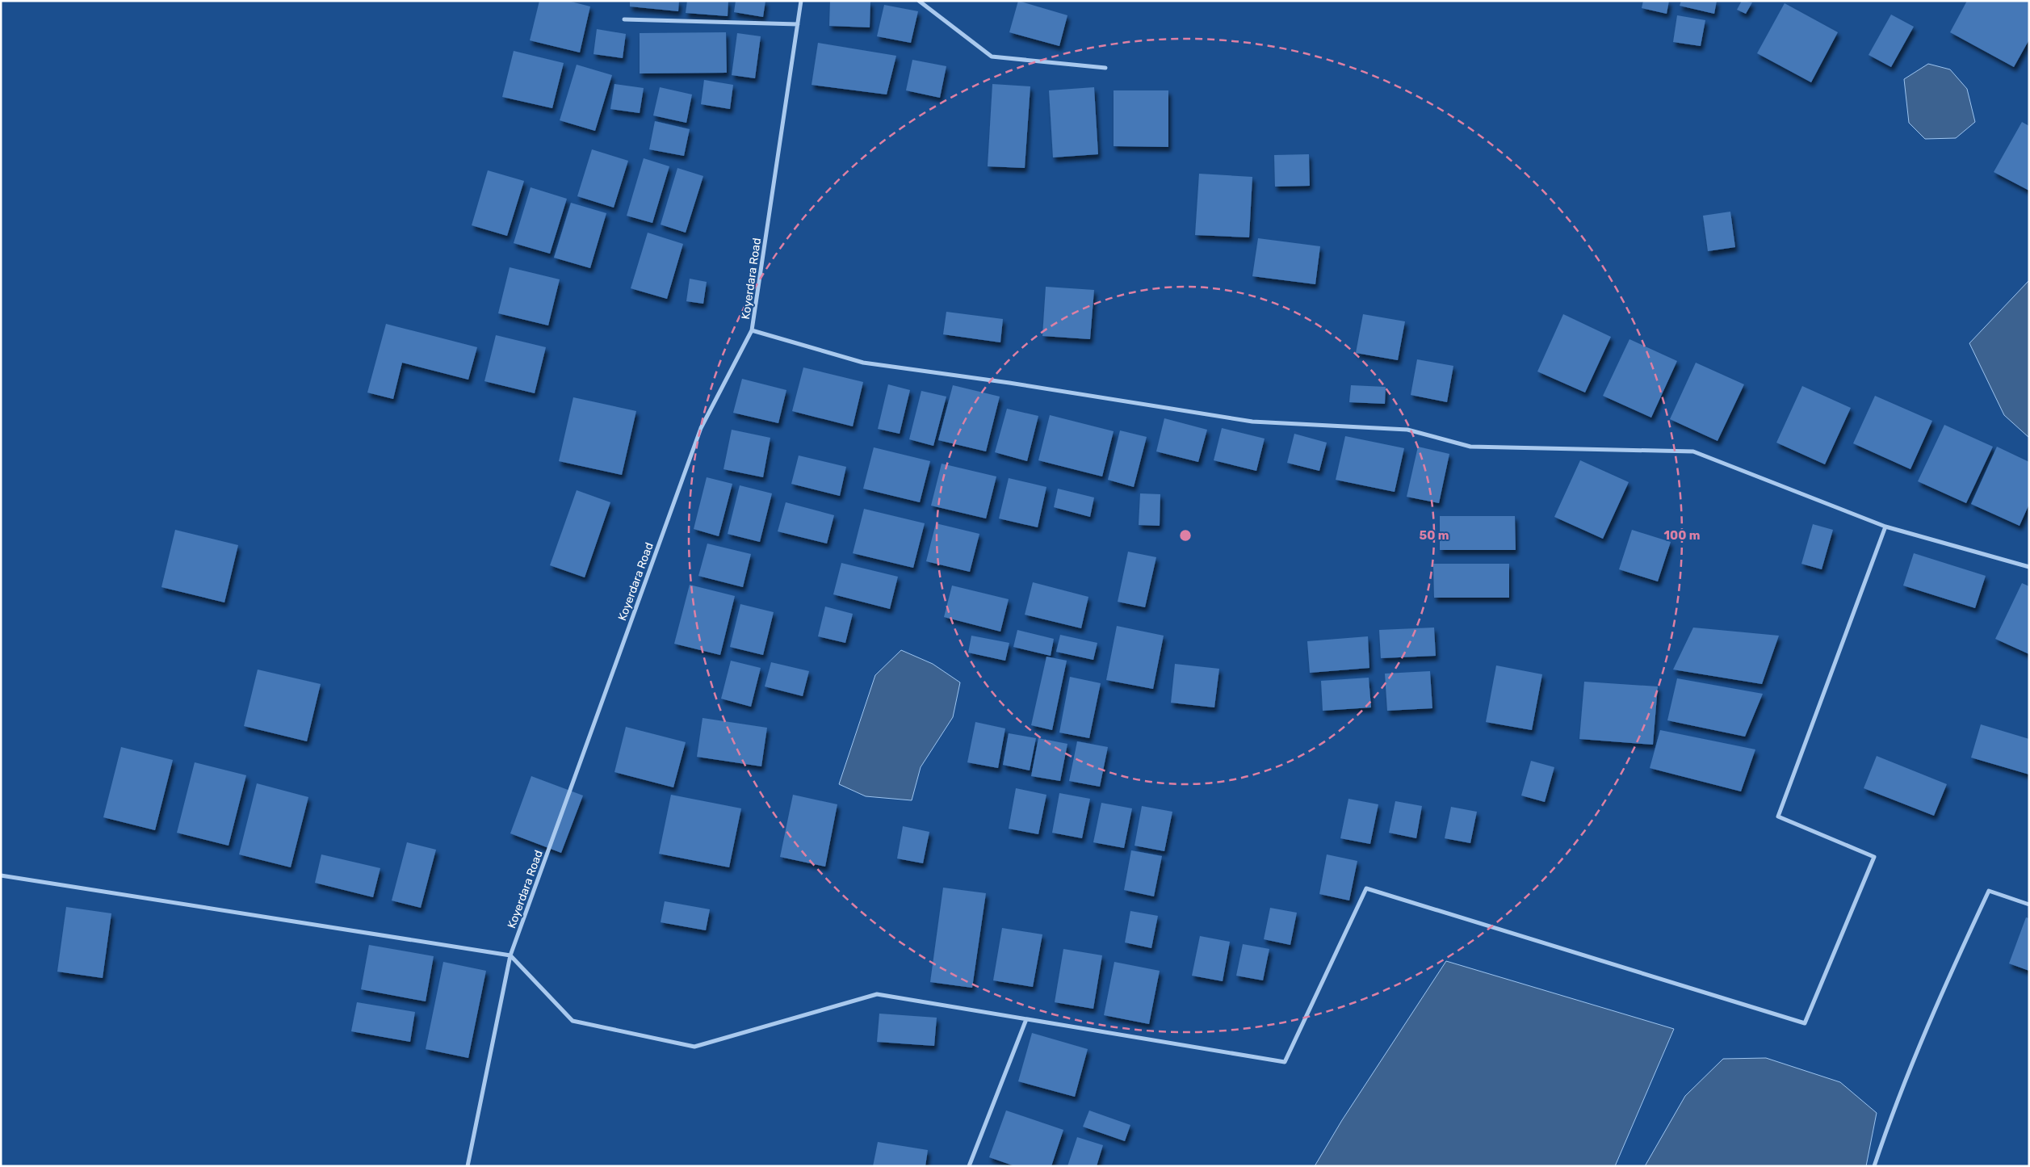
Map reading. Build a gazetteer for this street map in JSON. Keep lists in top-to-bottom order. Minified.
{"streets":{"street":["Koyerdara Road"]},"rings":["50 m","100 m"]}
